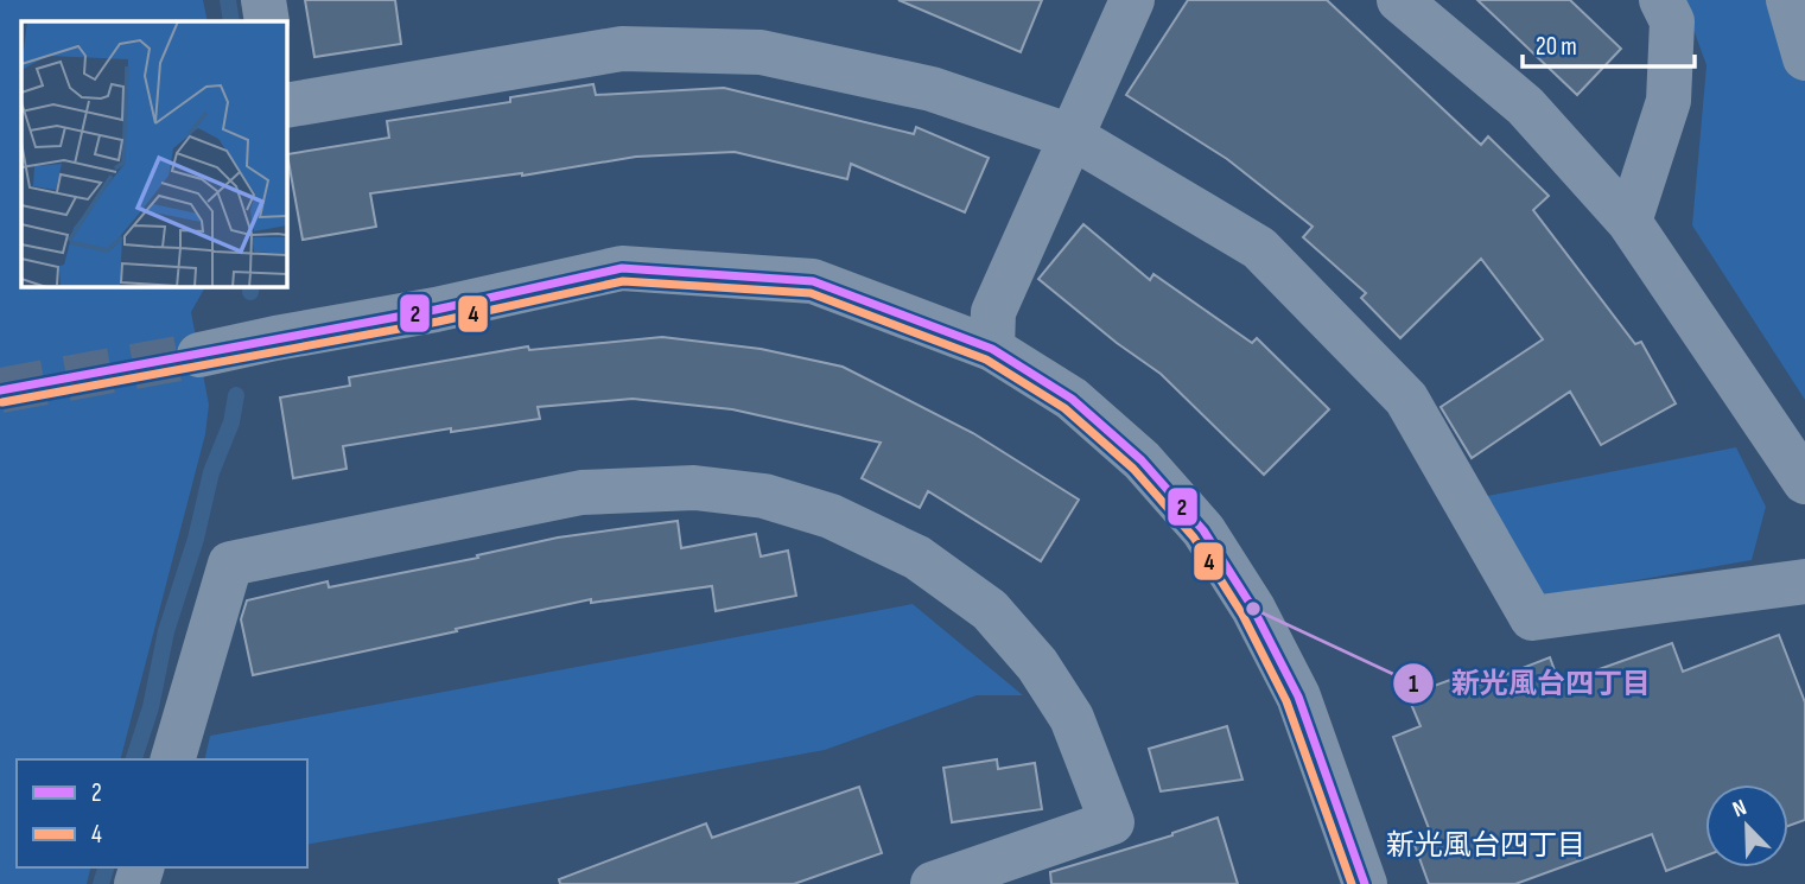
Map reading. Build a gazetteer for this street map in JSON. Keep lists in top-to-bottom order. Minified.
{"districts":["新光風台四丁目"],"places":["新光風台四丁目"],"lines":["transit line 2","transit line 4"],"legend":["2","4"],"scale_bar":"20 m","north":"top left"}
